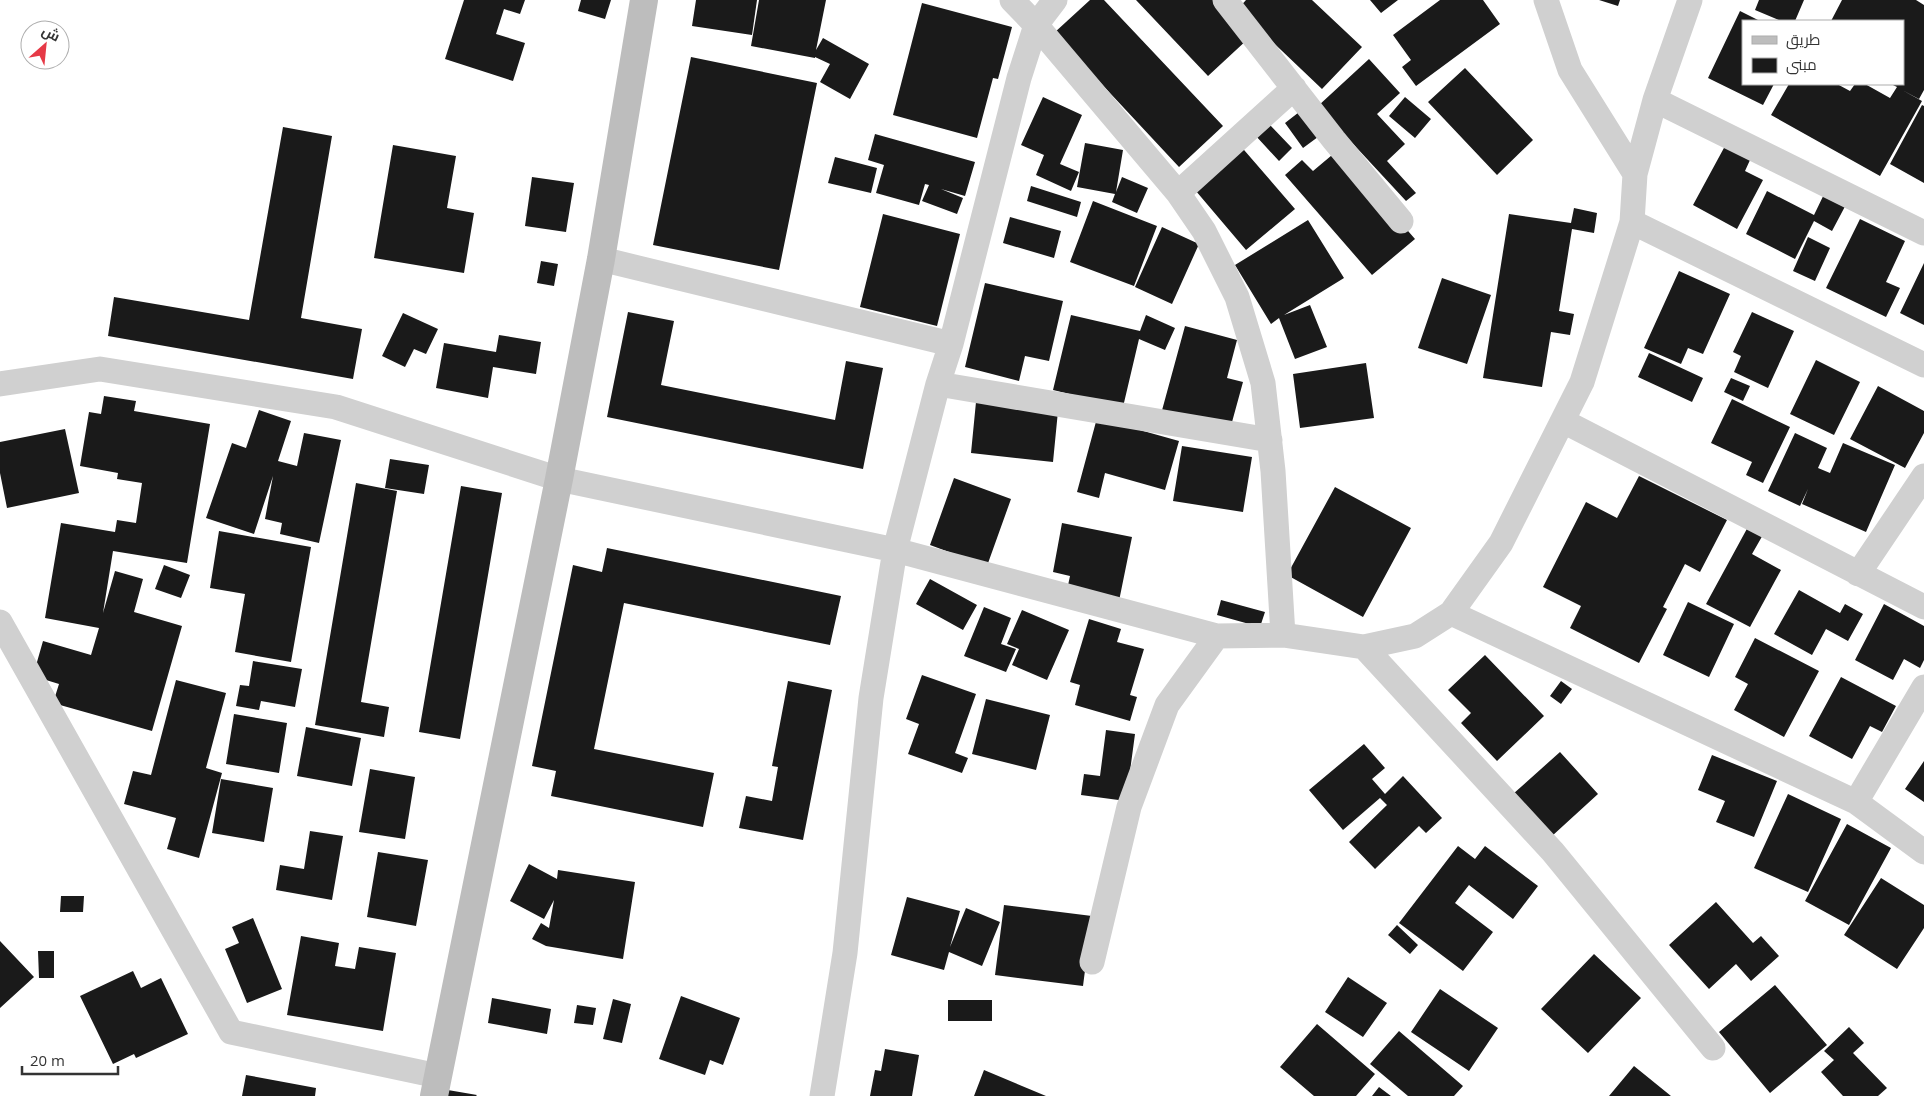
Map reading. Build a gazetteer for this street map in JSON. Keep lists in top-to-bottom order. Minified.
{"legend":["طريق","مبنى"],"scale_bar":"20 m","north":"top right"}
